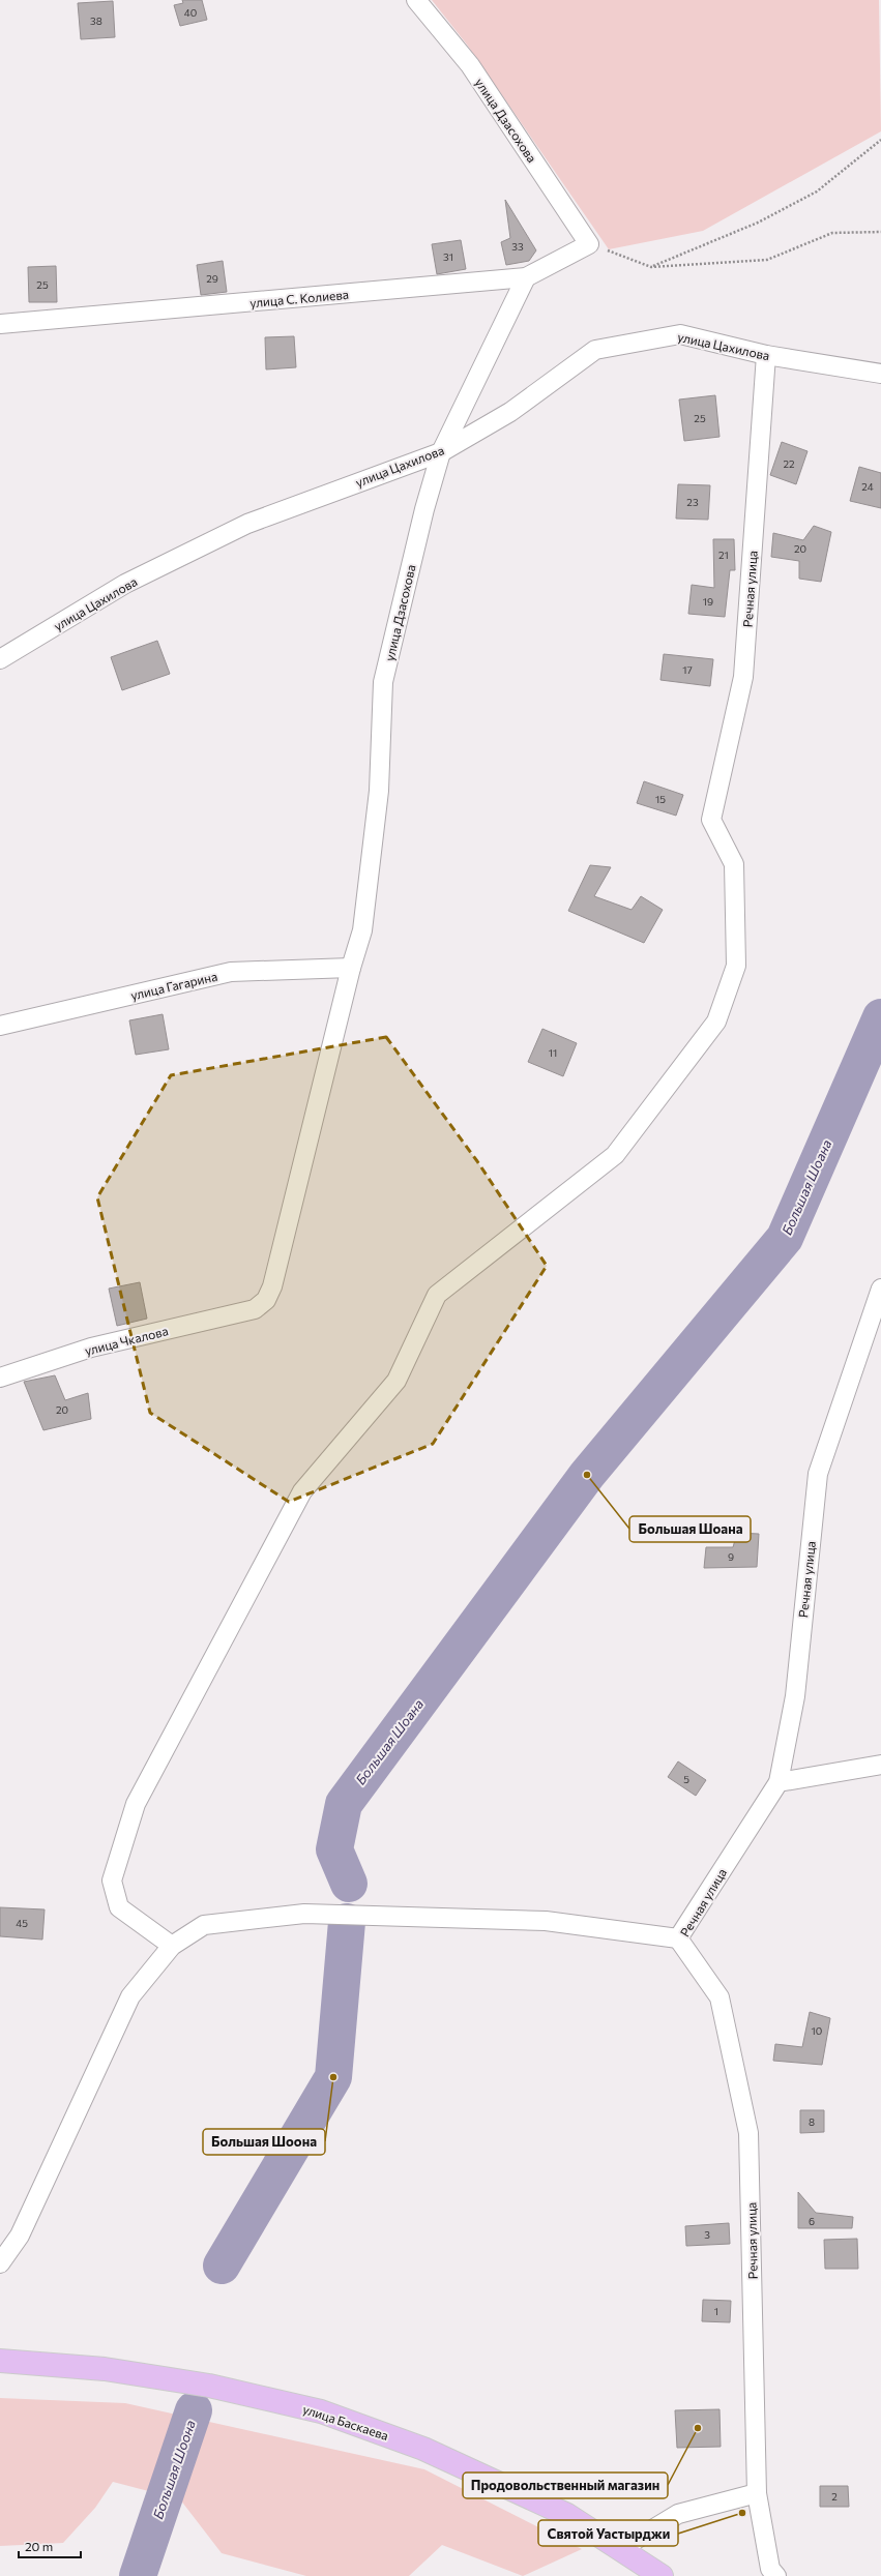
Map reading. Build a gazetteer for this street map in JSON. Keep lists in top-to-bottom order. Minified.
{"streets":{"main road":["улица Баскаева"],"street":["улица Дзасохова","улица С. Колиева","улица Цахилова","Речная улица","улица Гагарина","улица Чкалова"]},"crossings":[["улица Дзасохова","улица С. Колиева"],["улица Дзасохова","улица Цахилова"],["улица Дзасохова","улица Гагарина"],["улица Дзасохова","улица Чкалова"],["улица Цахилова","Речная улица"]],"water":["Большая Шоана","Большая Шоона"],"places":["Большая Шоана","Большая Шоона","Продовольственный магазин","Святой Уастырджи"],"house_numbers":["40","38","33","31","29","25","25","22","24","23","20","21","19","17","15","11","20","9","5","45","10","8","6","3","1","2"],"scale_bar":"20 m"}
